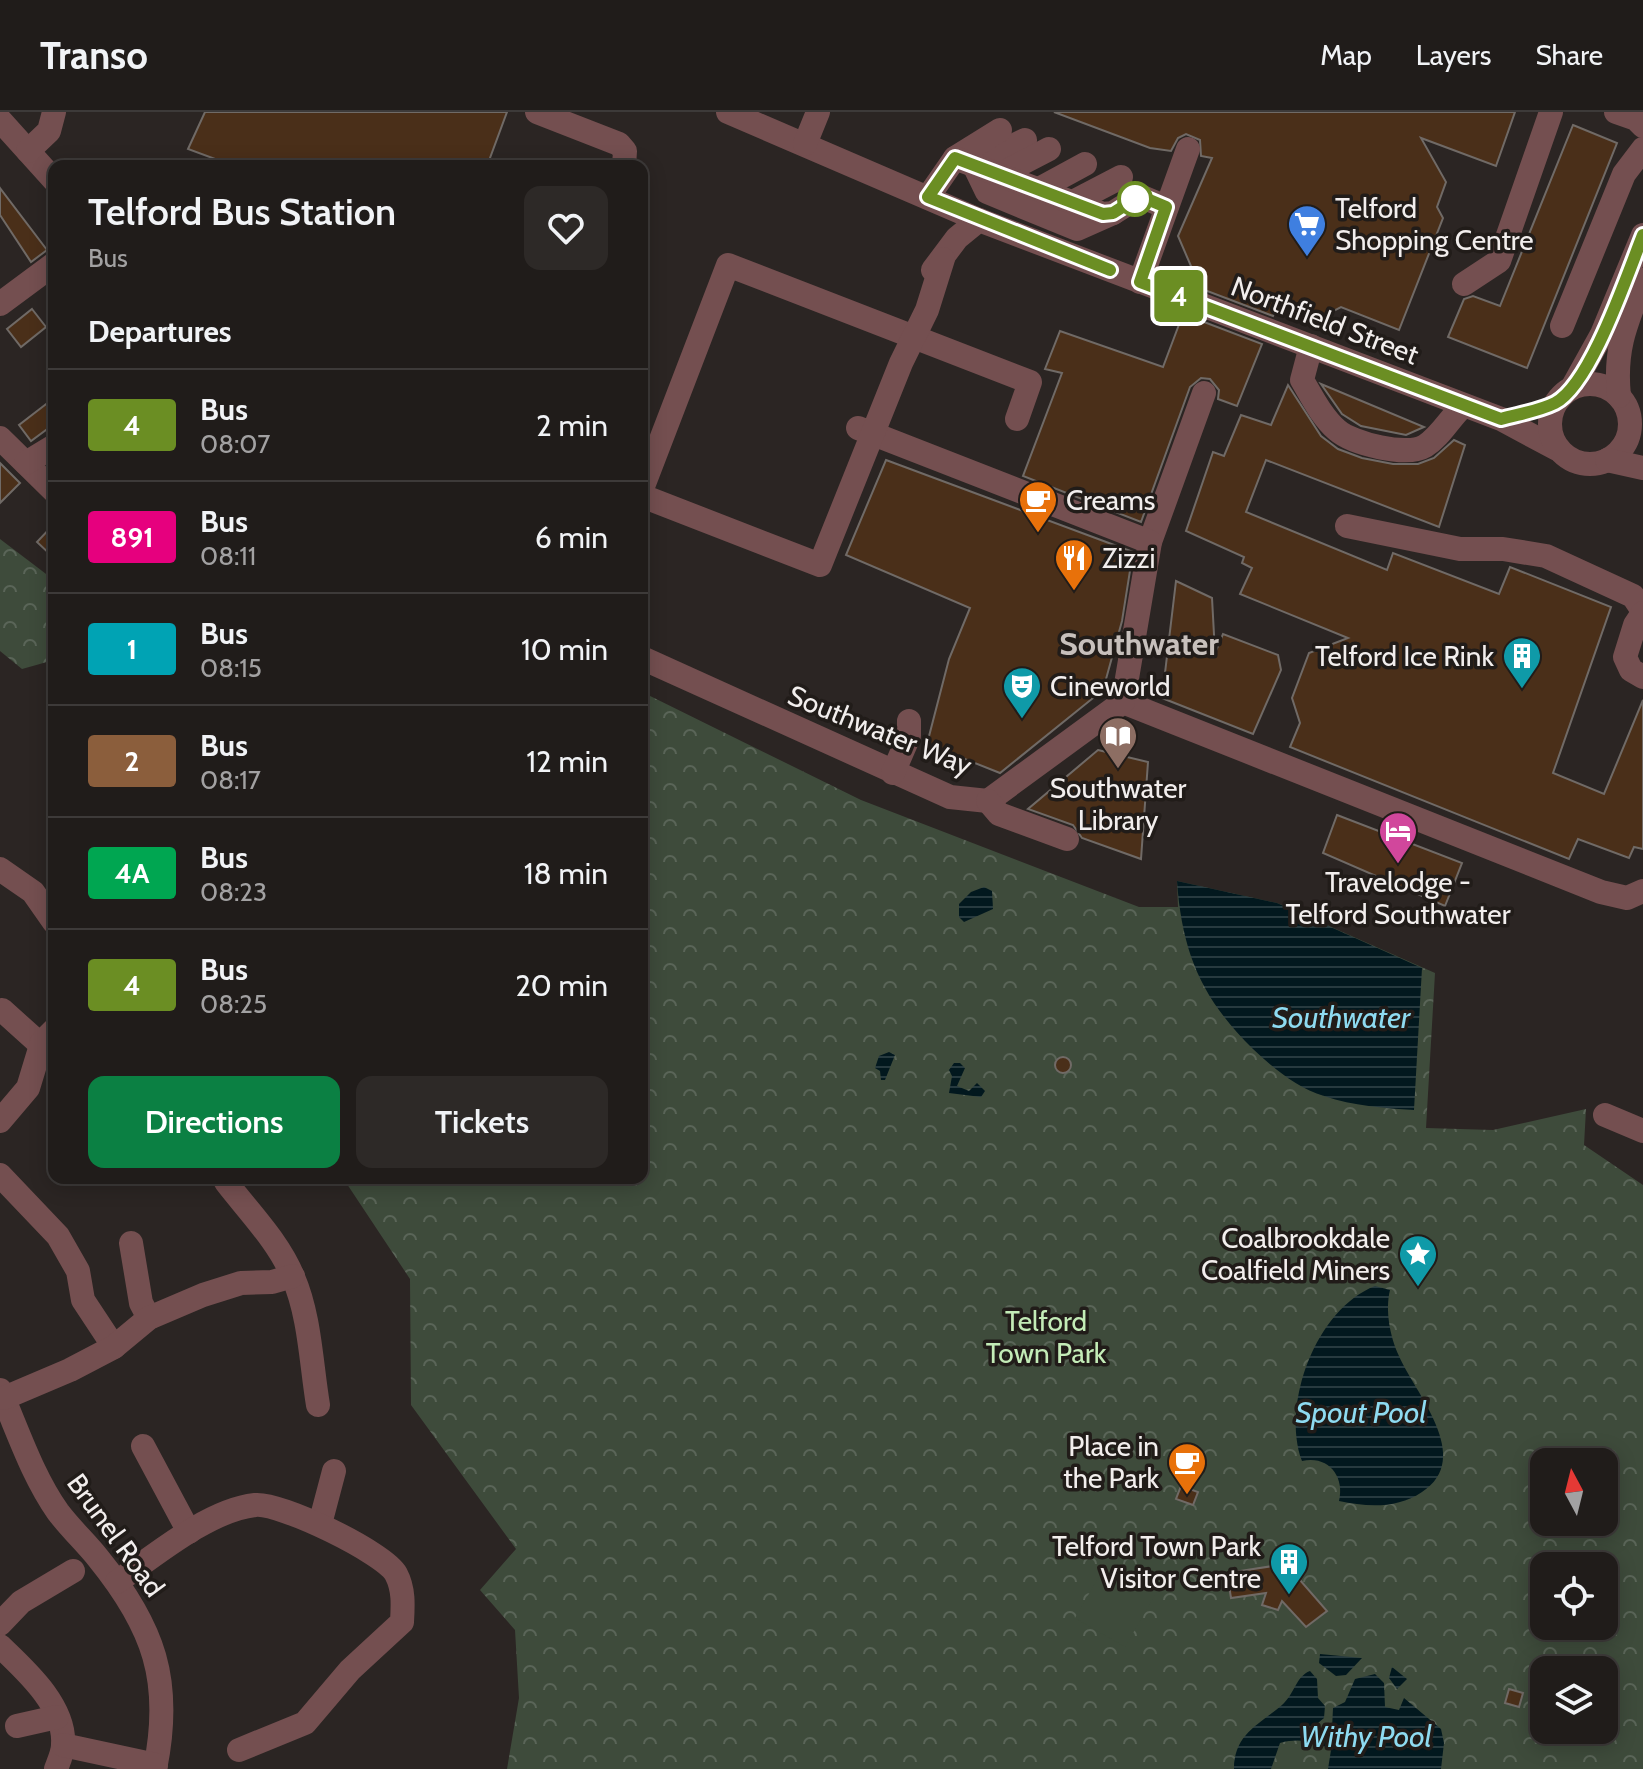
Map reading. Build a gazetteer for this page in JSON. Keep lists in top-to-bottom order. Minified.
{"streets":{"street":["Northfield Street","Southwater Way","Brunel Road"]},"districts":["Southwater"],"water":["Southwater","Spout Pool","Withy Pool"],"parks":["Telford Town Park"],"places":{"supermarket":["Telford Shopping Centre"],"cafe":["Creams","Place in the Park"],"restaurant":["Zizzi"],"building":["Telford Ice Rink","Telford Town Park Visitor Centre"],"theatre":["Cineworld"],"library":["Southwater Library"],"hotel":["Travelodge - Telford Southwater"],"place":["Coalbrookdale Coalfield Miners"]},"lines":["bus line 4"],"north":"top","page":{"header":"Transo","nav":["Map","Layers","Share"],"on_map":"4","heading":[["Telford Bus Station","Bus"],"Departures"],"list":[{"mark":"4","name":"Bus","note":"08:07","value":"2 min"},{"mark":"891","name":"Bus","note":"08:11","value":"6 min"},{"mark":"1","name":"Bus","note":"08:15","value":"10 min"},{"mark":"2","name":"Bus","note":"08:17","value":"12 min"},{"mark":"4A","name":"Bus","note":"08:23","value":"18 min"},{"mark":"4","name":"Bus","note":"08:25","value":"20 min"}],"buttons":["Directions","Tickets"]}}
